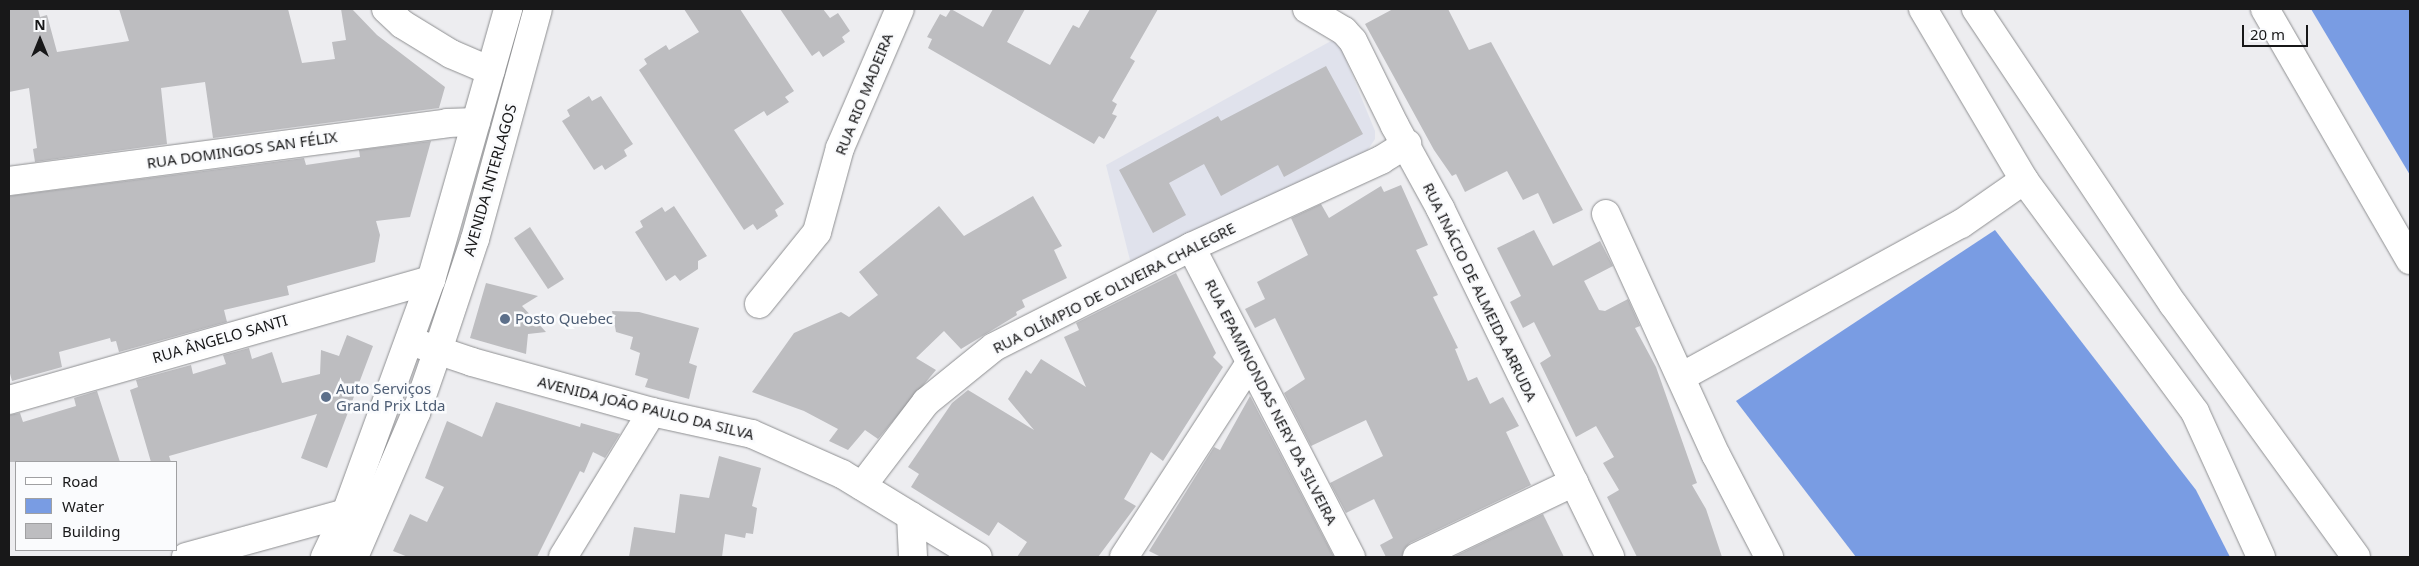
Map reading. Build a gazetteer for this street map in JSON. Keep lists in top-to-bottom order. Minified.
{"streets":{"street":["RUA RIO MADEIRA","RUA DOMINGOS SAN FÉLIX","AVENIDA INTERLAGOS","RUA OLÍMPIO DE OLIVEIRA CHALEGRE","RUA INÁCIO DE ALMEIDA ARRUDA","RUA ÂNGELO SANTI","RUA EPAMINONDAS NERY DA SILVEIRA","AVENIDA JOÃO PAULO DA SILVA"]},"crossings":[["RUA DOMINGOS SAN FÉLIX","AVENIDA INTERLAGOS"],["AVENIDA INTERLAGOS","RUA ÂNGELO SANTI"],["AVENIDA INTERLAGOS","AVENIDA JOÃO PAULO DA SILVA"],["RUA OLÍMPIO DE OLIVEIRA CHALEGRE","RUA INÁCIO DE ALMEIDA ARRUDA"],["RUA OLÍMPIO DE OLIVEIRA CHALEGRE","RUA EPAMINONDAS NERY DA SILVEIRA"],["RUA OLÍMPIO DE OLIVEIRA CHALEGRE","AVENIDA JOÃO PAULO DA SILVA"]],"places":["Posto Quebec","Auto Serviços Grand Prix Ltda"],"legend":["Road","Water","Building"],"scale_bar":"20 m","north":"top"}
